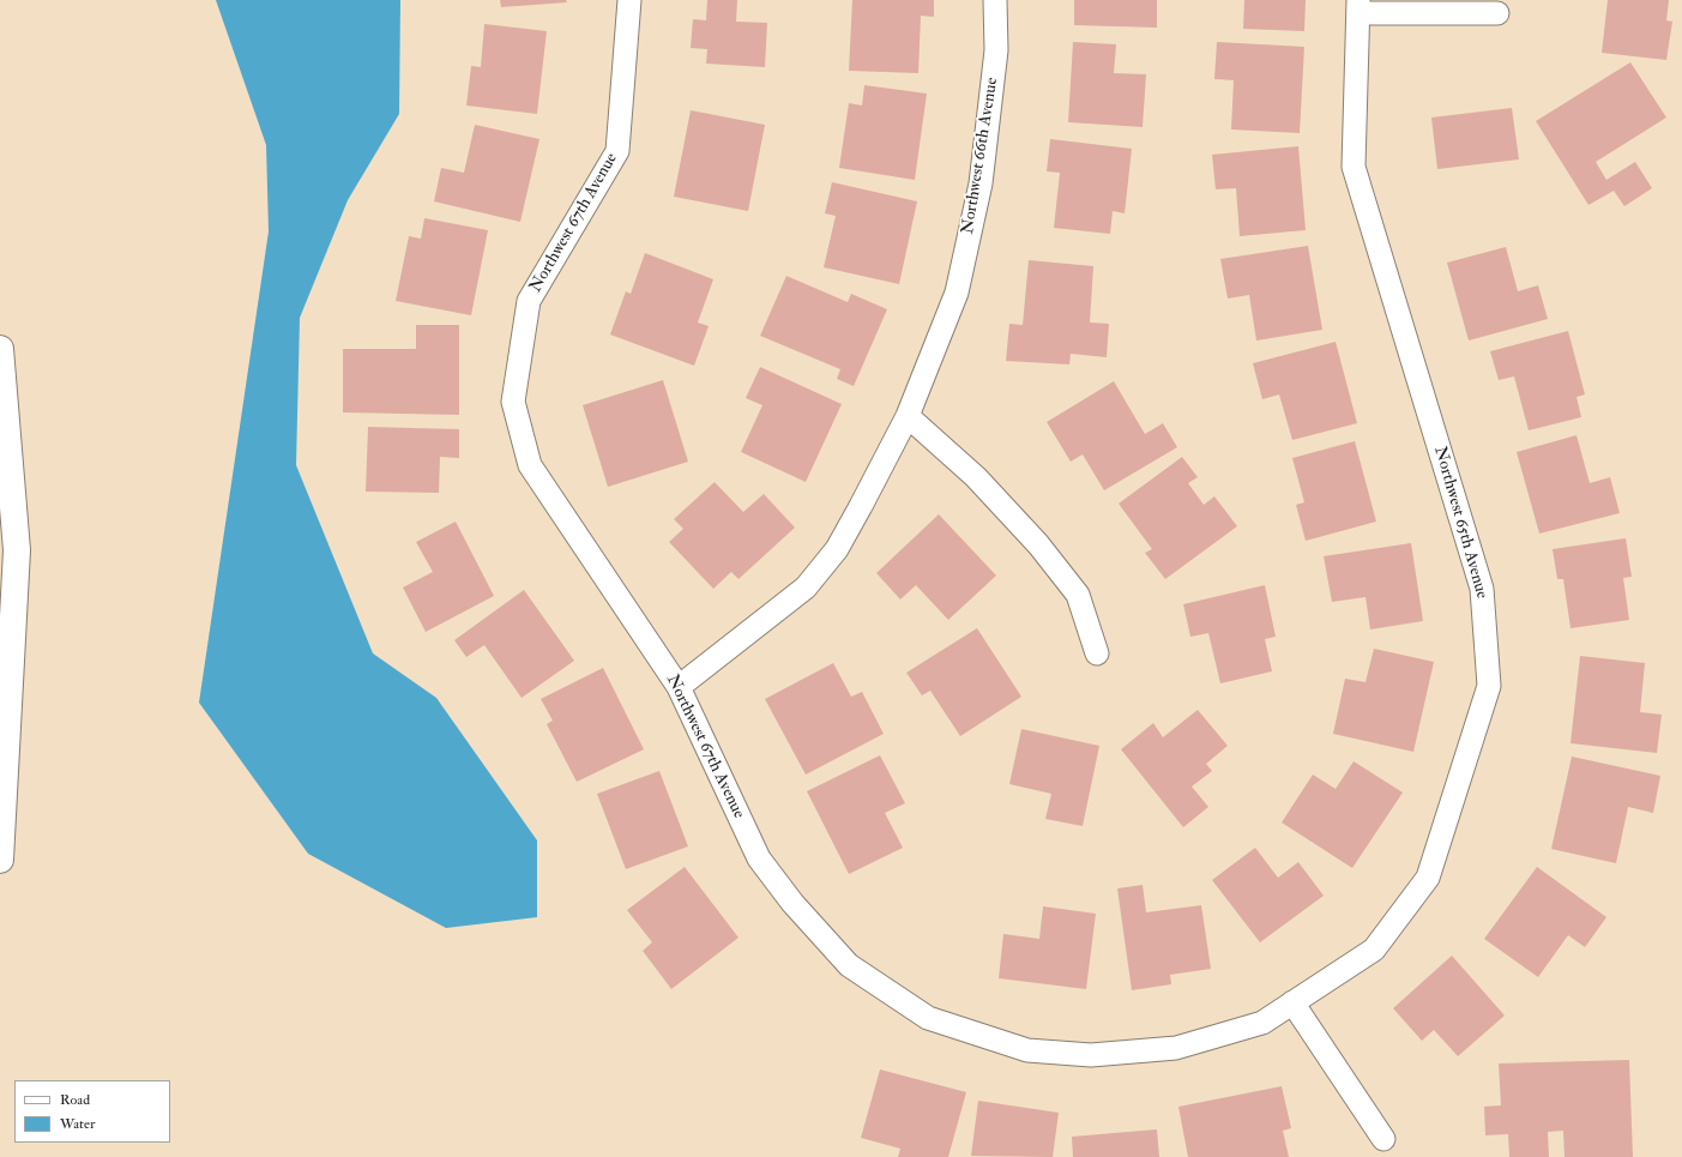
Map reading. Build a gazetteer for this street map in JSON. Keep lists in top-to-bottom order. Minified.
{"streets":{"street":["Northwest 66th Avenue","Northwest 67th Avenue","Northwest 65th Avenue"]},"crossings":[["Northwest 66th Avenue","Northwest 67th Avenue"],["Northwest 67th Avenue","Northwest 65th Avenue"]],"legend":["Road","Water"]}
